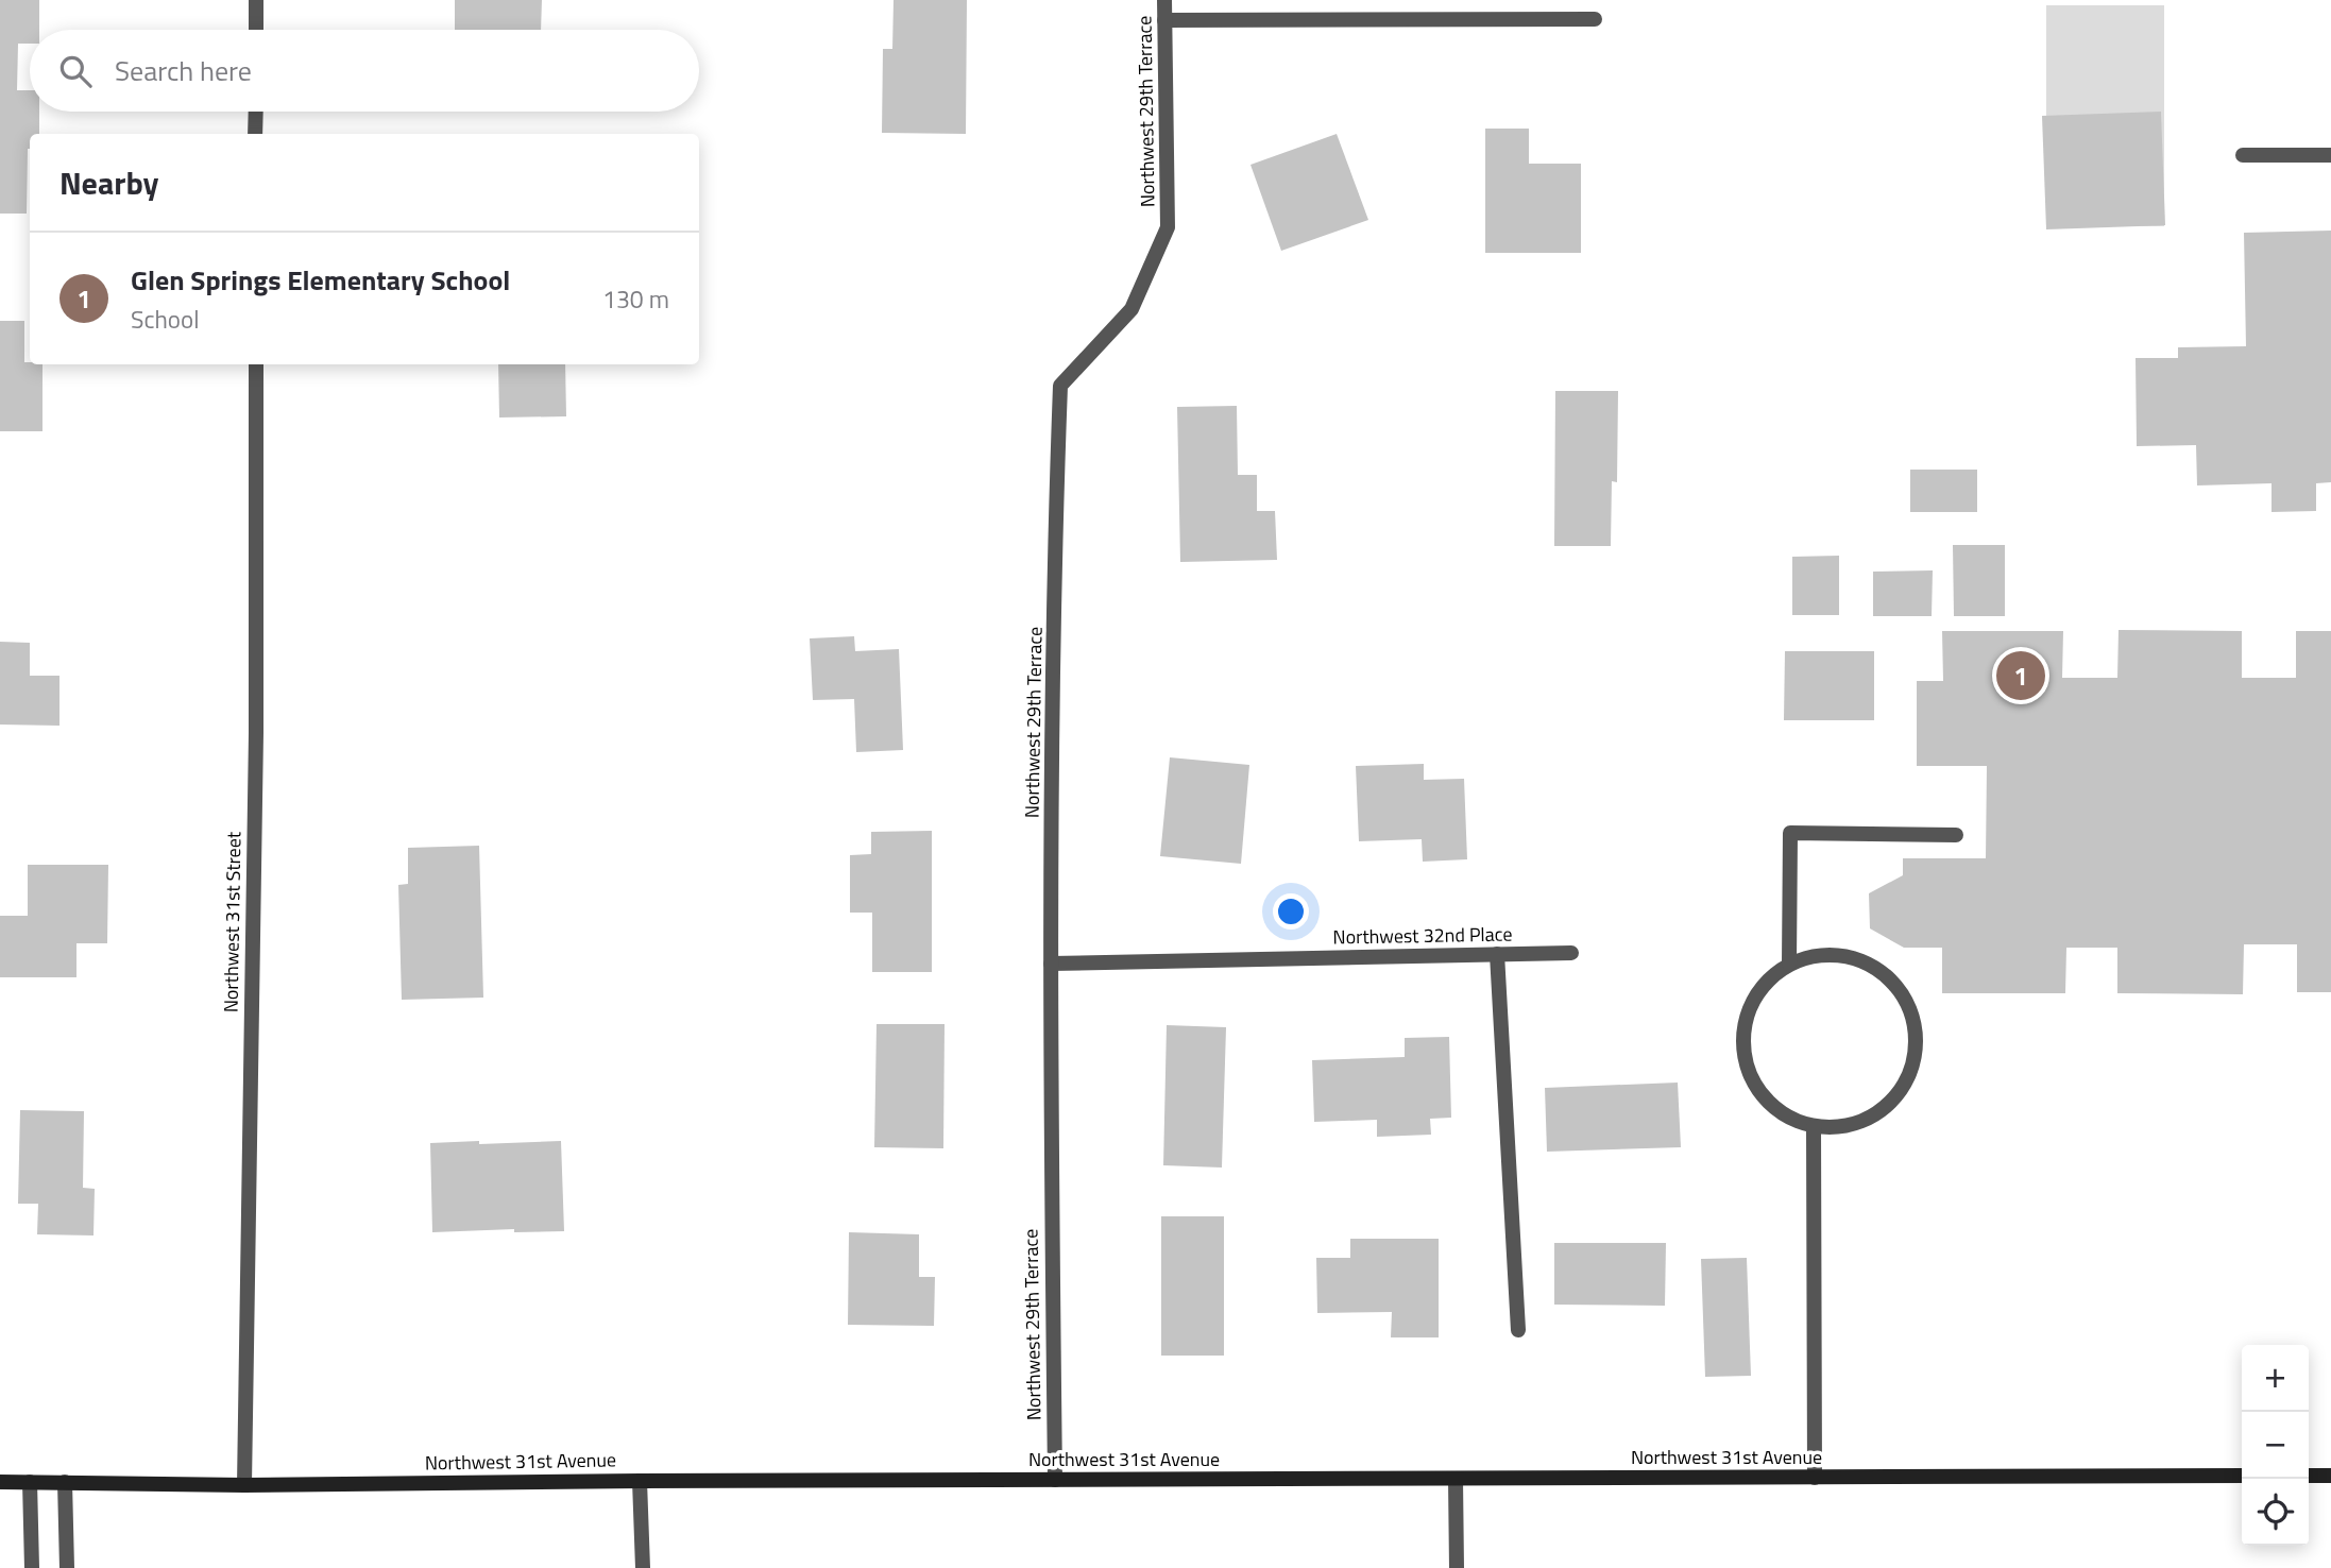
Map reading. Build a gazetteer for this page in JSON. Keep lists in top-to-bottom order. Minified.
{"streets":{"street":["Northwest 29th Terrace","Northwest 31st Street","Northwest 32nd Place","Northwest 31st Avenue"]},"crossings":[["Northwest 29th Terrace","Northwest 32nd Place"],["Northwest 29th Terrace","Northwest 31st Avenue"],["Northwest 31st Street","Northwest 31st Avenue"]],"page":{"search":"Search here","heading":"Nearby","list":[{"mark":"1","name":"Glen Springs Elementary School","note":"School","value":"130 m"}],"pins":"1","map_buttons":["+","−"]}}
